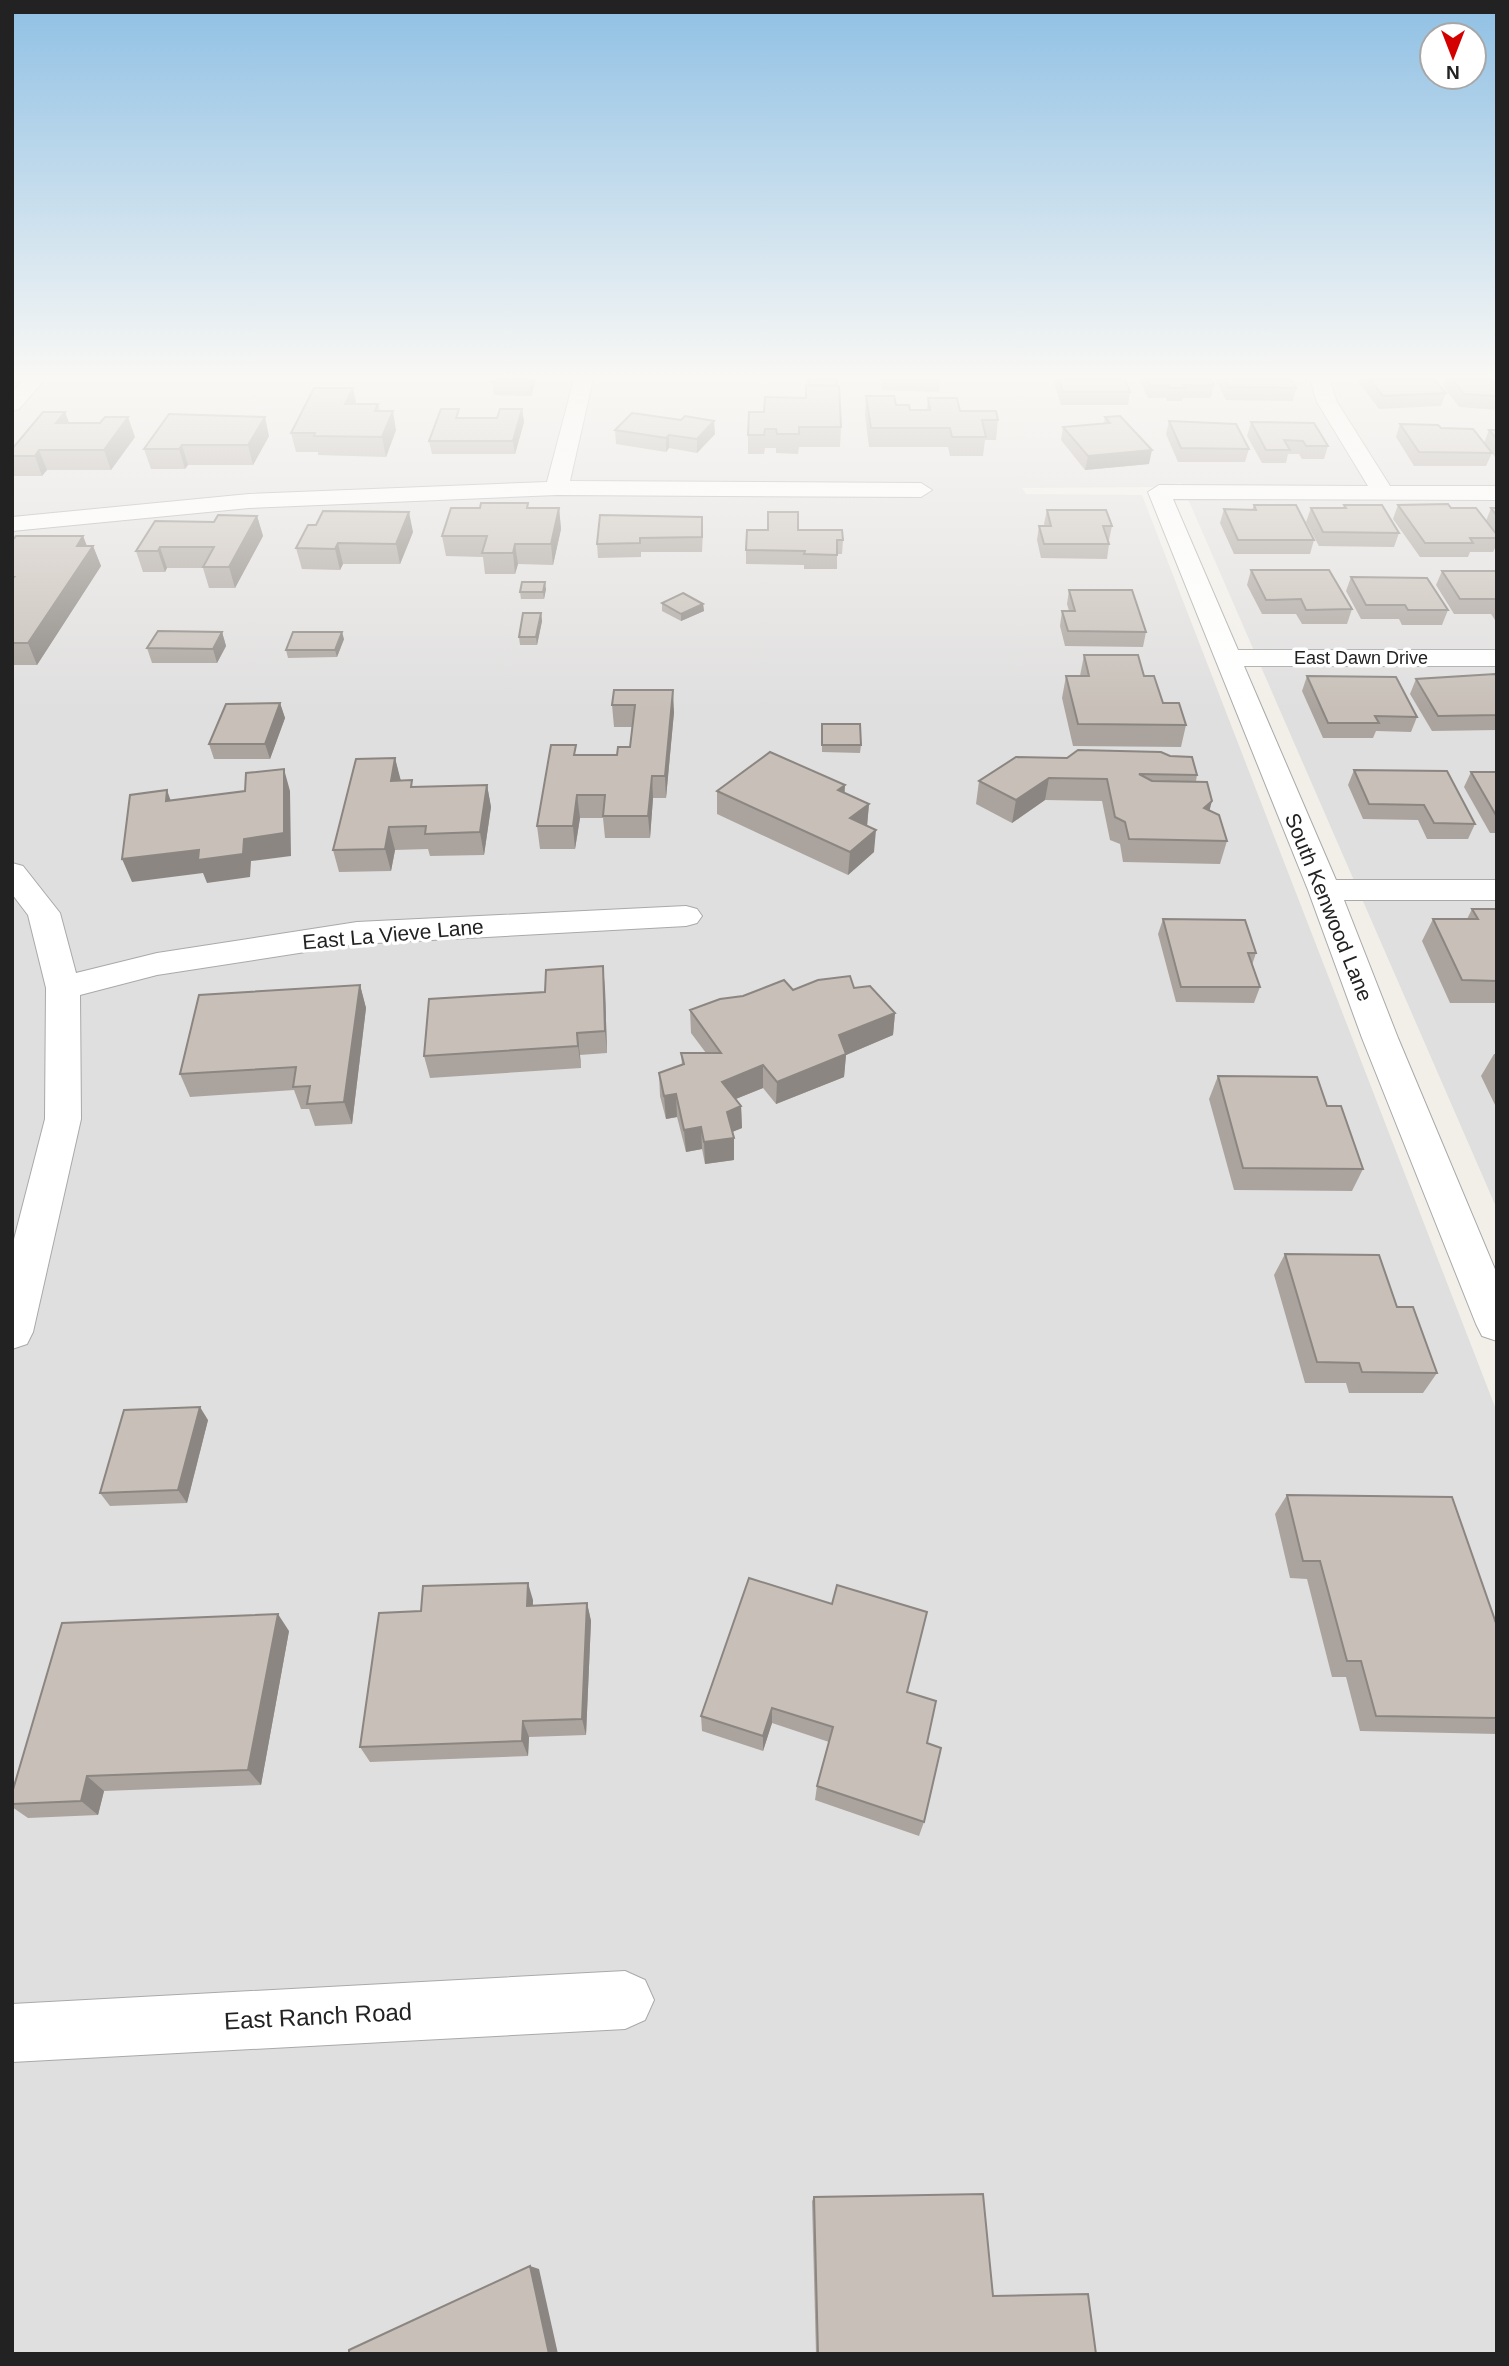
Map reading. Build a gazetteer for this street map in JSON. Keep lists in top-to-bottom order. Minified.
{"streets":{"street":["East Dawn Drive","South Kenwood Lane","East La Vieve Lane","East Ranch Road"]},"crossings":[["East Dawn Drive","South Kenwood Lane"]],"north":"bottom"}
